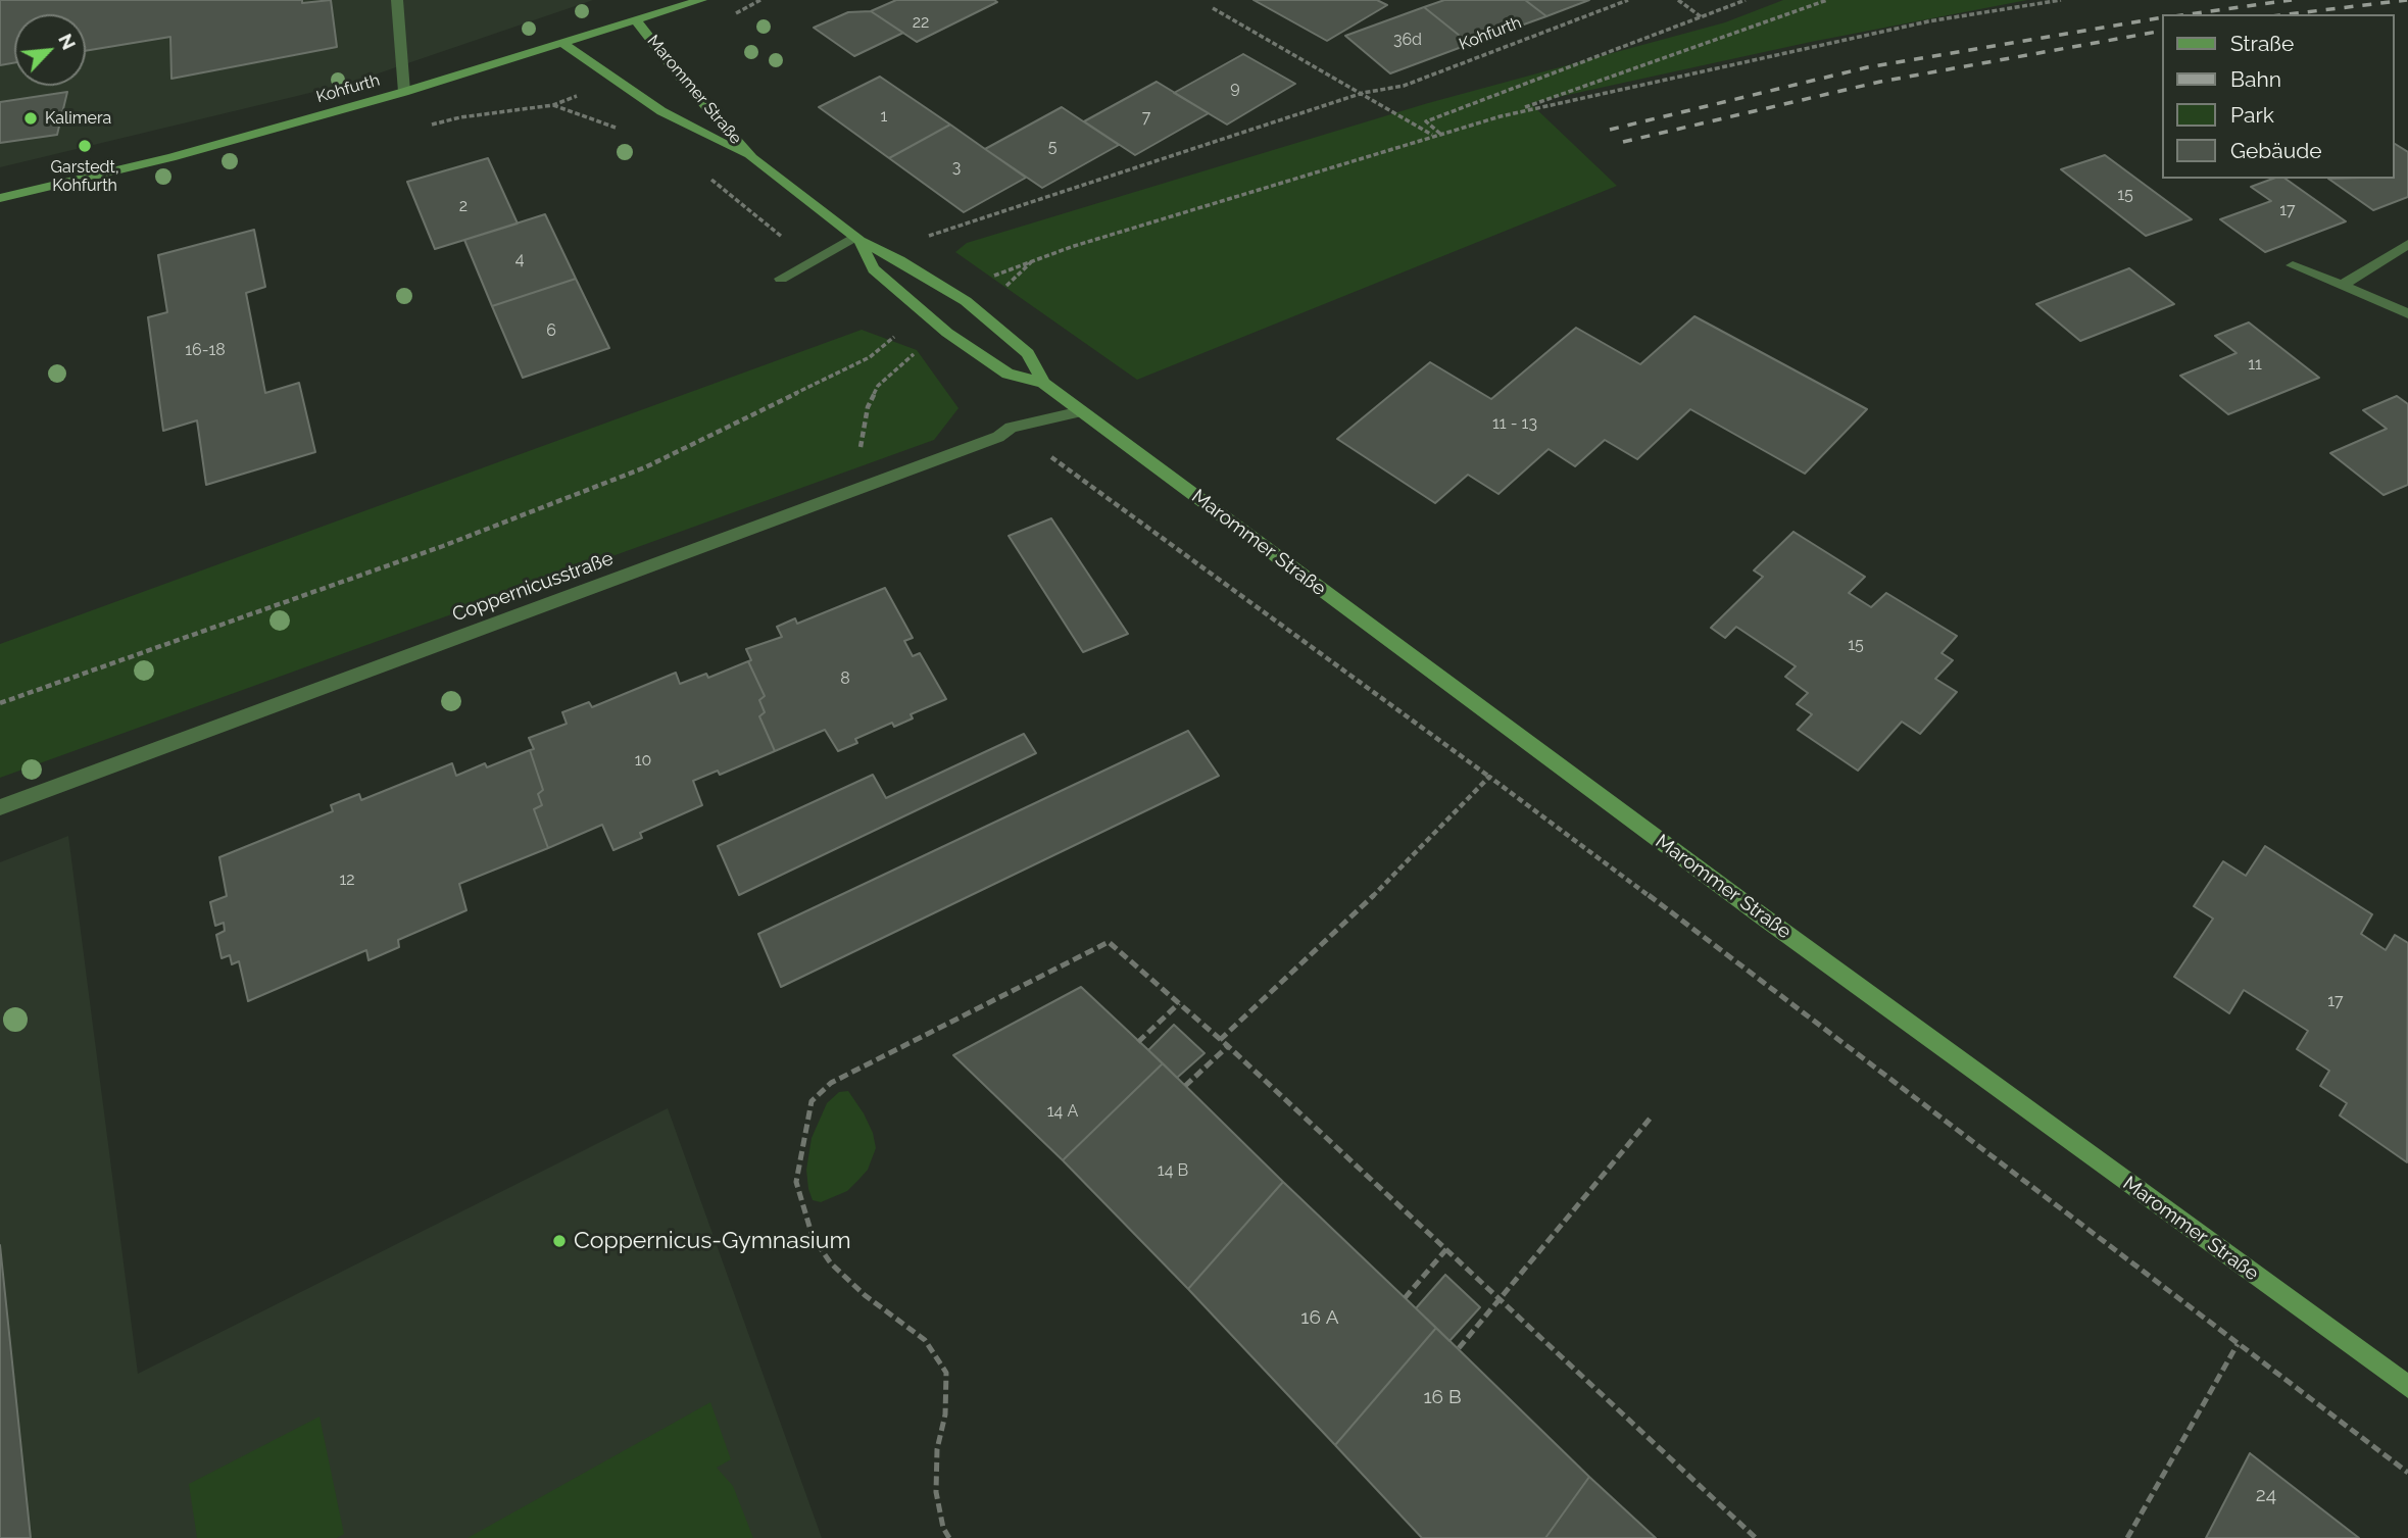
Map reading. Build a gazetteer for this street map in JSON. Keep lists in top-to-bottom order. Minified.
{"streets":{"street":["Kohfurth","Marommer Straße","Coppernicusstraße"]},"crossings":[["Kohfurth","Marommer Straße"],["Marommer Straße","Coppernicusstraße"]],"places":["Kalimera","Garstedt, Kohfurth","Coppernicus-Gymnasium"],"house_numbers":["22","36d","9","1","7","5","3","15","2","17","4","6","16-18","11","11 - 13","15","8","10","12","17","14 A","14 B","16 A","16 B","24"],"legend":["Straße","Bahn","Park","Gebäude"],"north":"top right"}
